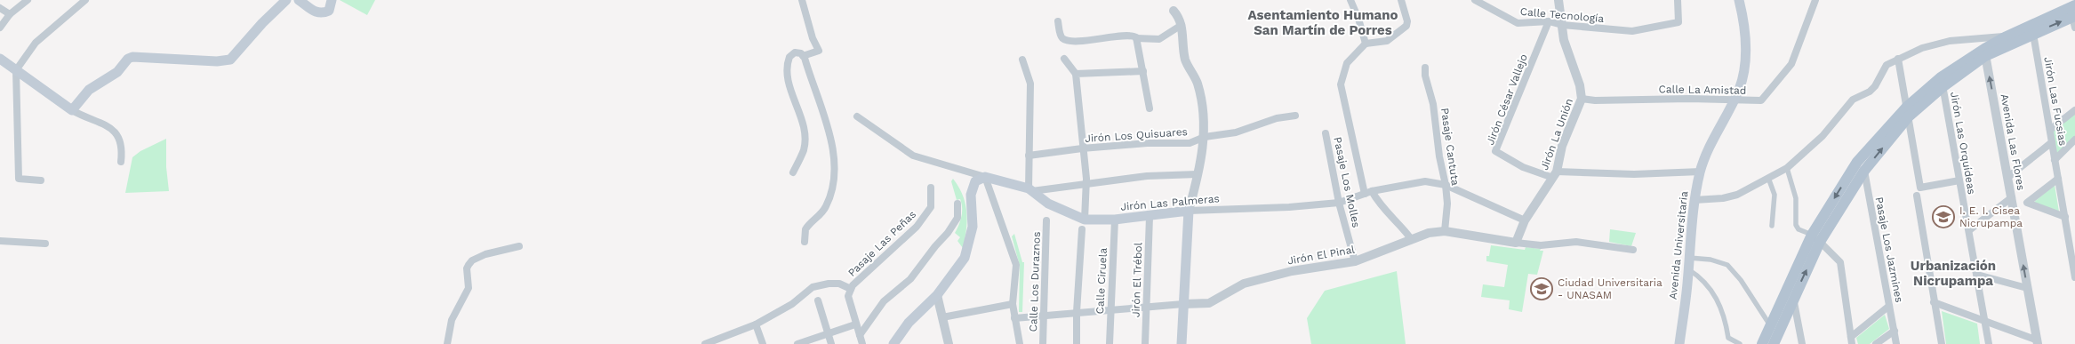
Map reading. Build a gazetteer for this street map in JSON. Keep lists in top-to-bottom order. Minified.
{"streets":{"main road":["Jirón Las Palmeras","Avenida Universitaria"],"street":["Calle Tecnología","Calle La Amistad","Jirón César Vallejo","Jirón Las Fucsias","Jirón La Unión","Jirón Los Quisuares","Avenida Las Flores","Jirón Las Orquídeas","Pasaje Cantuta","Pasaje Los Molles","Pasaje Las Peñas","Pasaje Los Jazmines","Jirón El Pinal","Jirón El Trébol","Calle Ciruela","Calle Los Duraznos"]},"crossings":[["Calle Tecnología","Jirón César Vallejo"],["Calle Tecnología","Jirón La Unión"],["Calle La Amistad","Jirón La Unión"],["Calle La Amistad","Avenida Universitaria"],["Jirón César Vallejo","Jirón La Unión"],["Jirón César Vallejo","Avenida Universitaria"],["Jirón La Unión","Jirón Las Palmeras"],["Jirón La Unión","Jirón El Pinal"],["Pasaje Cantuta","Jirón Las Palmeras"],["Pasaje Cantuta","Jirón El Pinal"],["Pasaje Los Molles","Jirón Las Palmeras"],["Pasaje Los Molles","Jirón El Pinal"],["Jirón Las Palmeras","Jirón El Trébol"],["Jirón Las Palmeras","Calle Ciruela"],["Jirón El Pinal","Jirón El Trébol"],["Jirón El Pinal","Calle Ciruela"],["Jirón El Pinal","Calle Los Duraznos"]],"one_way":["Avenida Las Flores"],"districts":["Asentamiento Humano San Martín de Porres","Urbanización Nicrupampa"],"places":{"school or university":["I. E. I. Cisea Nicrupampa","Ciudad Universitaria - UNASAM"]}}
